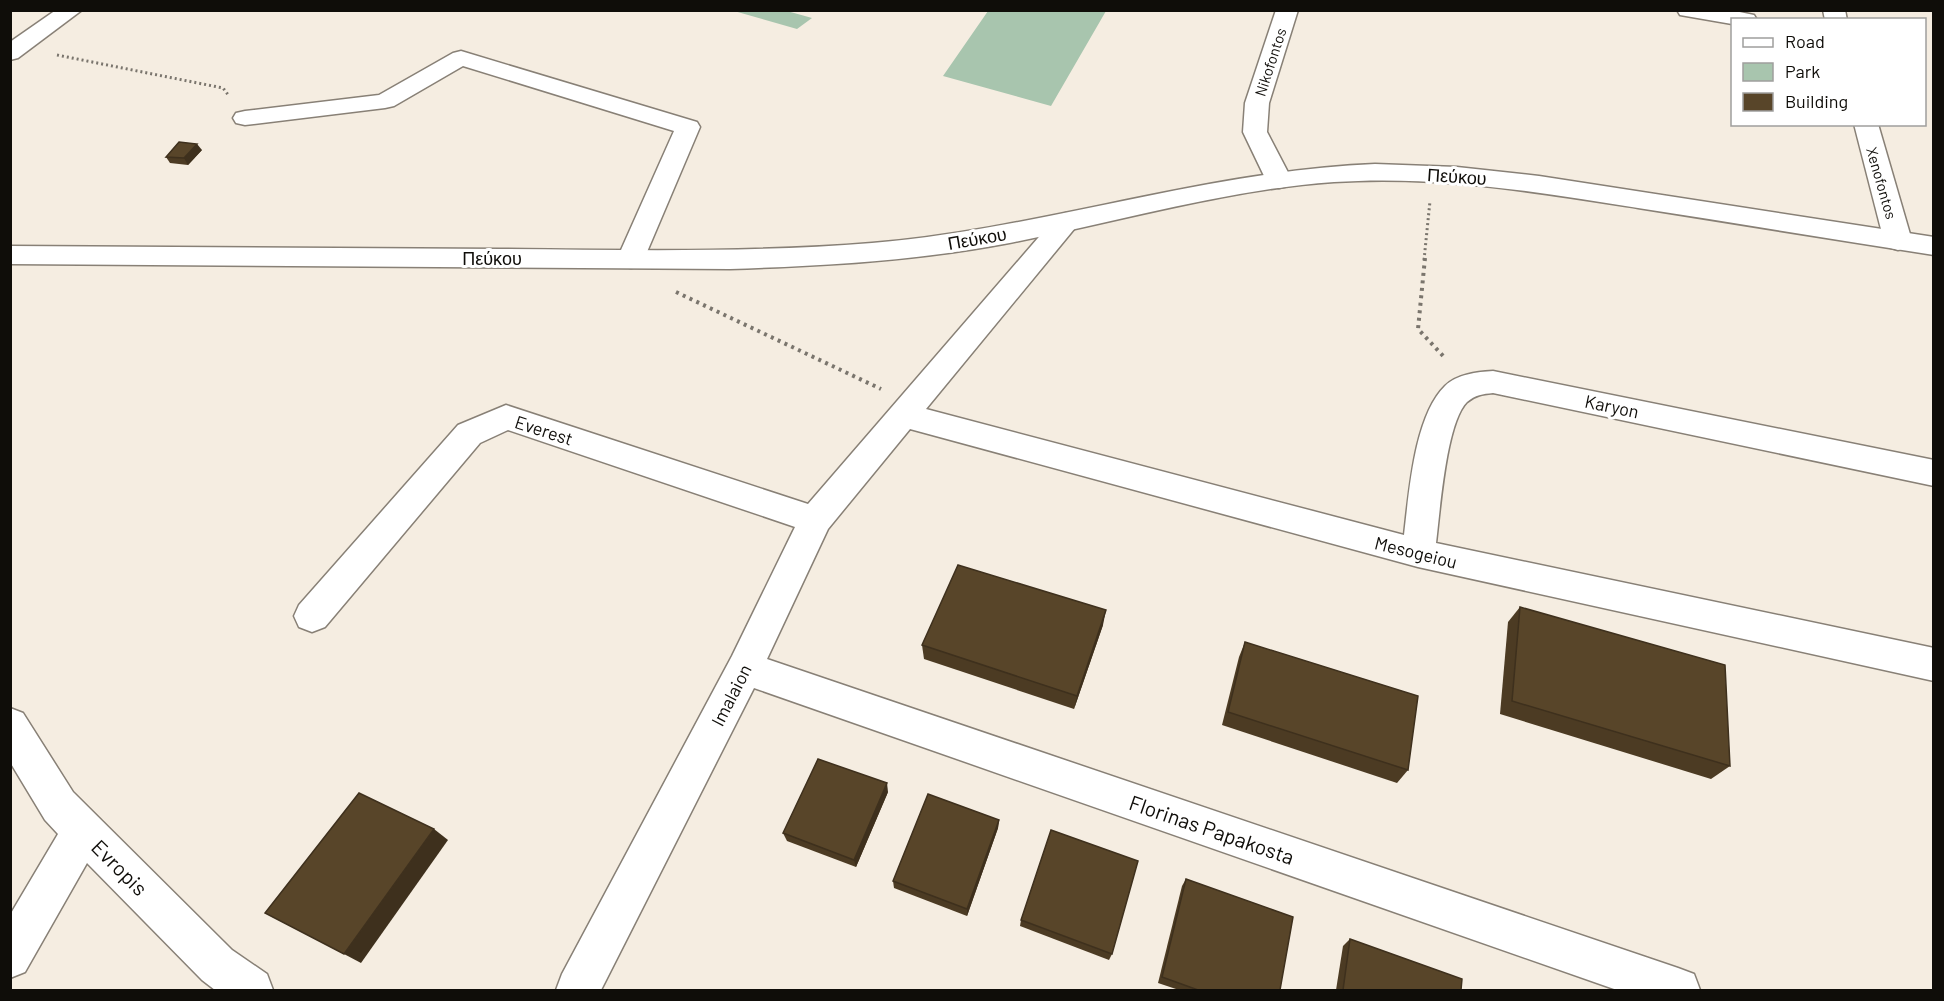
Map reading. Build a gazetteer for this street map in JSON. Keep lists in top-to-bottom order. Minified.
{"streets":{"street":["Nikofontos","Πεύκου","Xenofontos","Karyon","Everest","Mesogeiou","Imalaion","Florinas Papakosta","Evropis"]},"crossings":[["Nikofontos","Πεύκου"],["Πεύκου","Xenofontos"],["Πεύκου","Imalaion"],["Everest","Imalaion"],["Mesogeiou","Imalaion"],["Imalaion","Florinas Papakosta"]],"legend":["Road","Park","Building"]}
